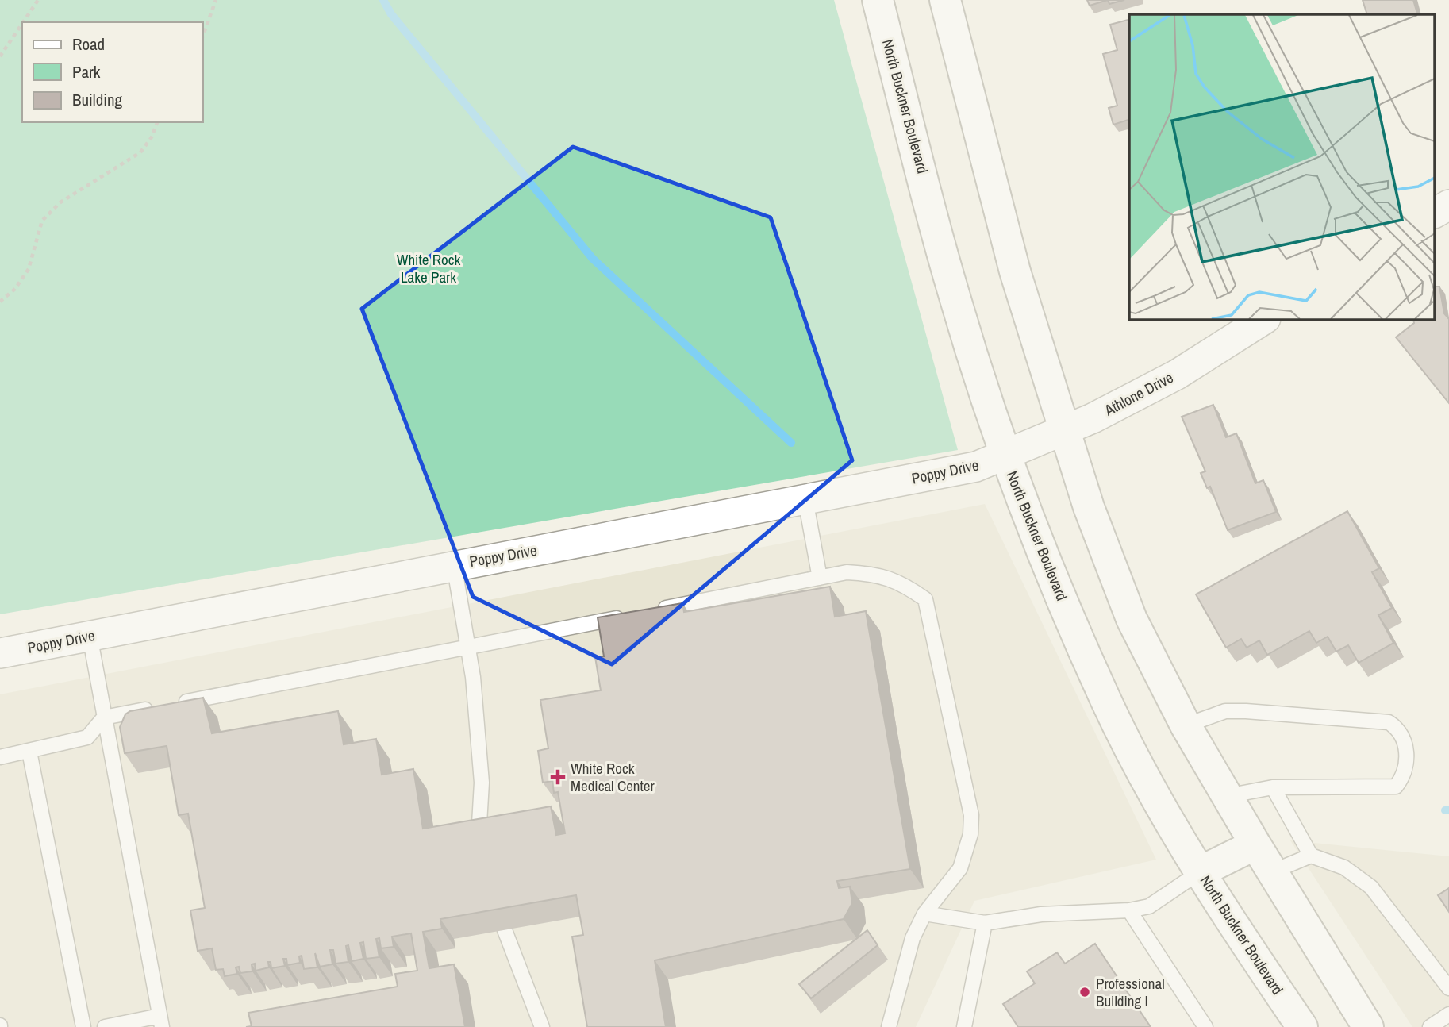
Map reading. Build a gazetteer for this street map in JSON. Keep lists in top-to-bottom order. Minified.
{"streets":{"main road":["North Buckner Boulevard"],"street":["Athlone Drive","Poppy Drive"]},"crossings":[["North Buckner Boulevard","Athlone Drive"],["North Buckner Boulevard","Poppy Drive"],["Athlone Drive","Poppy Drive"]],"parks":["White Rock Lake Park"],"places":{"health":["White Rock Medical Center"],"other":["Professional Building I"]},"legend":["Road","Park","Building"]}
